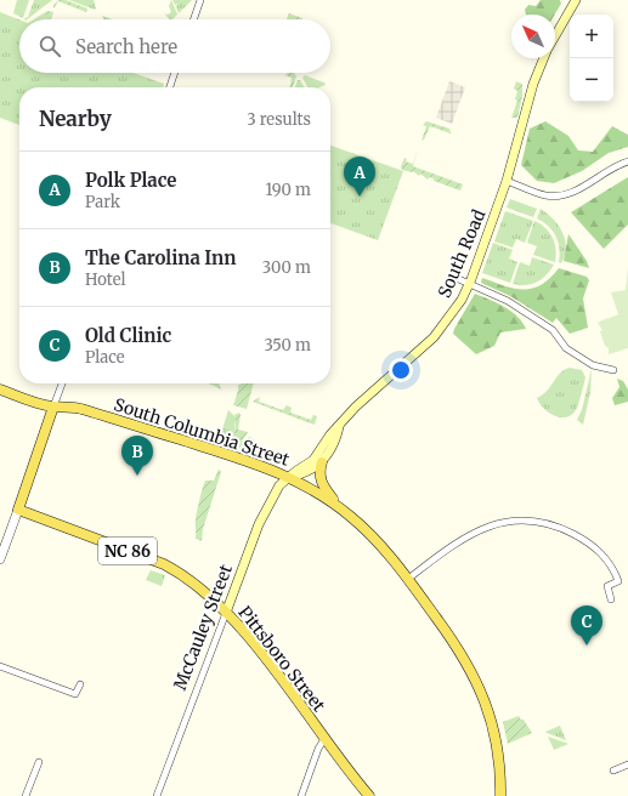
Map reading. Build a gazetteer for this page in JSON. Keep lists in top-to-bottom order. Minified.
{"streets":{"main road":["South Road","South Columbia Street","NC 86","McCauley Street","Pittsboro Street"]},"crossings":[["South Road","South Columbia Street"],["South Road","McCauley Street"],["South Columbia Street","McCauley Street"],["McCauley Street","Pittsboro Street"]],"north":"top left","page":{"map_buttons":["+","−"],"search":"Search here","heading":["Nearby","3 results"],"list":[{"mark":"A","name":"Polk Place","note":"Park","value":"190 m"},{"mark":"B","name":"The Carolina Inn","note":"Hotel","value":"300 m"},{"mark":"C","name":"Old Clinic","note":"Place","value":"350 m"}],"pins":["A","B","C"]}}
